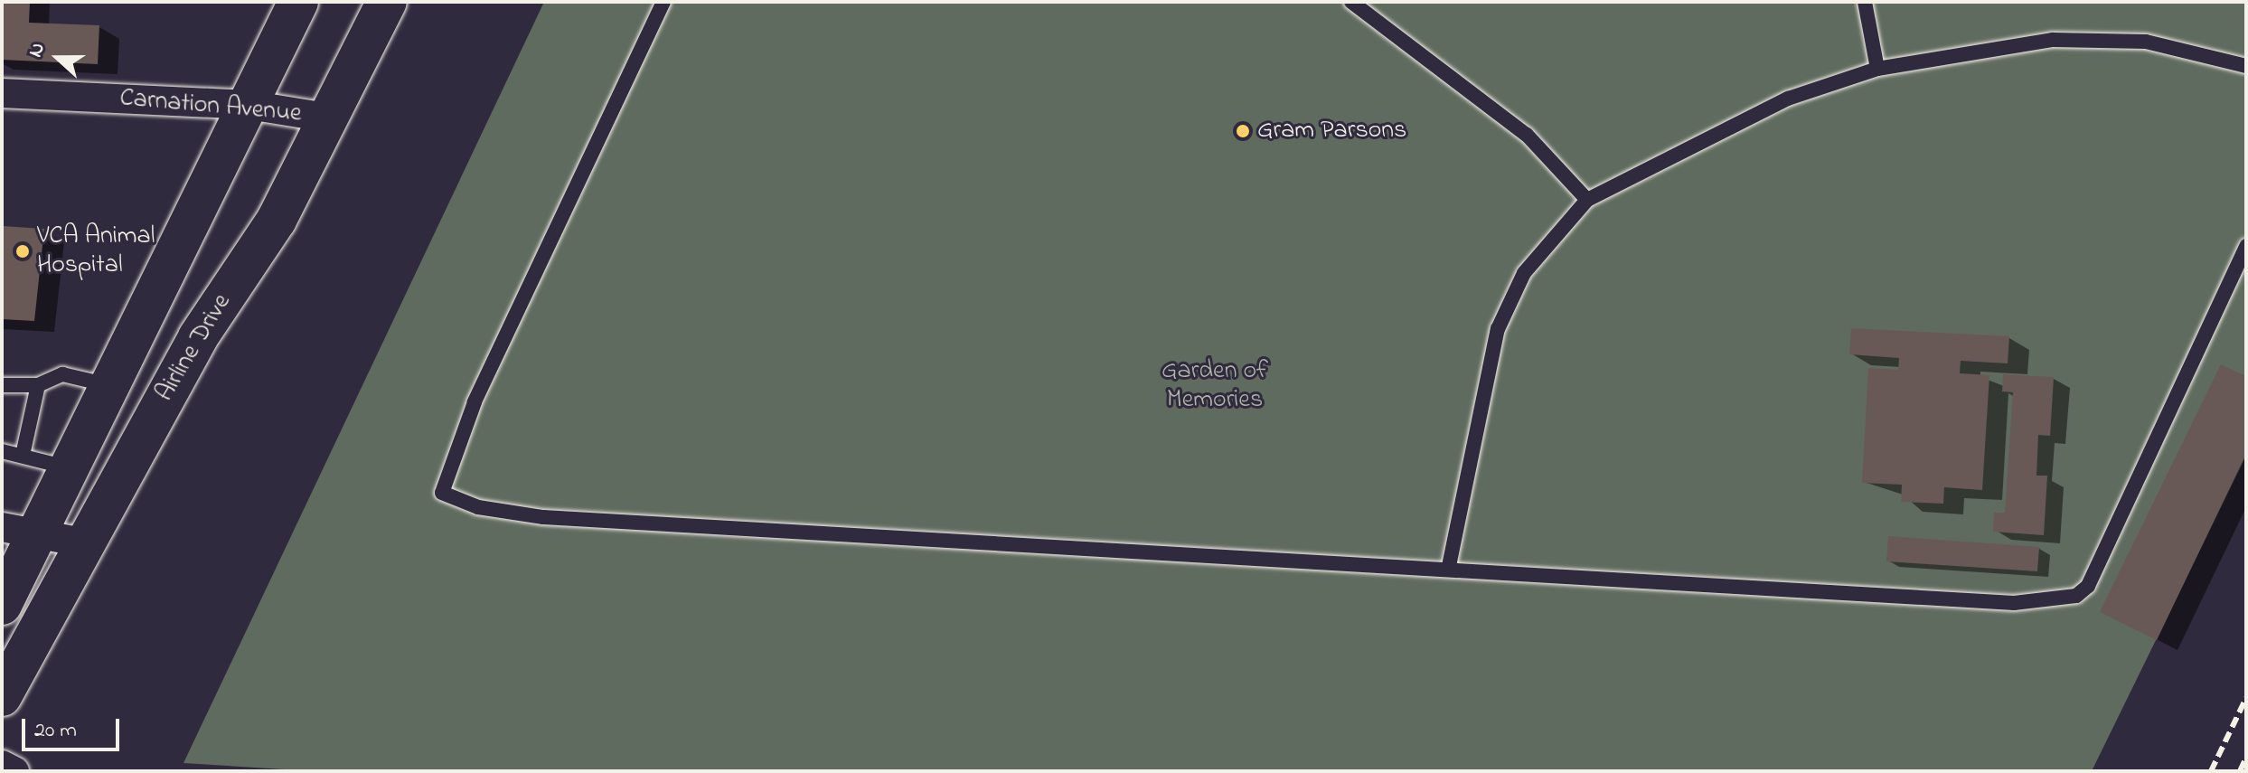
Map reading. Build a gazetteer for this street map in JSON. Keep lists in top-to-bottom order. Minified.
{"streets":{"highway":["Airline Drive"],"street":["Carnation Avenue"]},"crossings":[["Carnation Avenue","Airline Drive"]],"parks":["Garden of Memories"],"places":["Gram Parsons","VCA Animal Hospital"],"scale_bar":"20 m","north":"left"}
